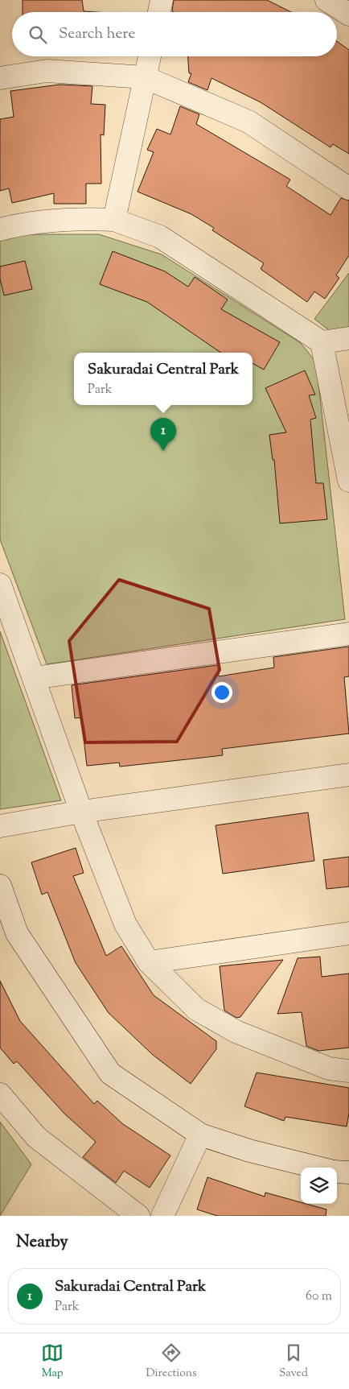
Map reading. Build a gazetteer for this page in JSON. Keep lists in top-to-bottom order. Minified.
{"page":{"search":"Search here","popup":["Sakuradai Central Park","Park"],"pins":"1","heading":"Nearby","list":[{"mark":"1","name":"Sakuradai Central Park","note":"Park","value":"60 m"}],"nav":["Map","Directions","Saved"]}}
